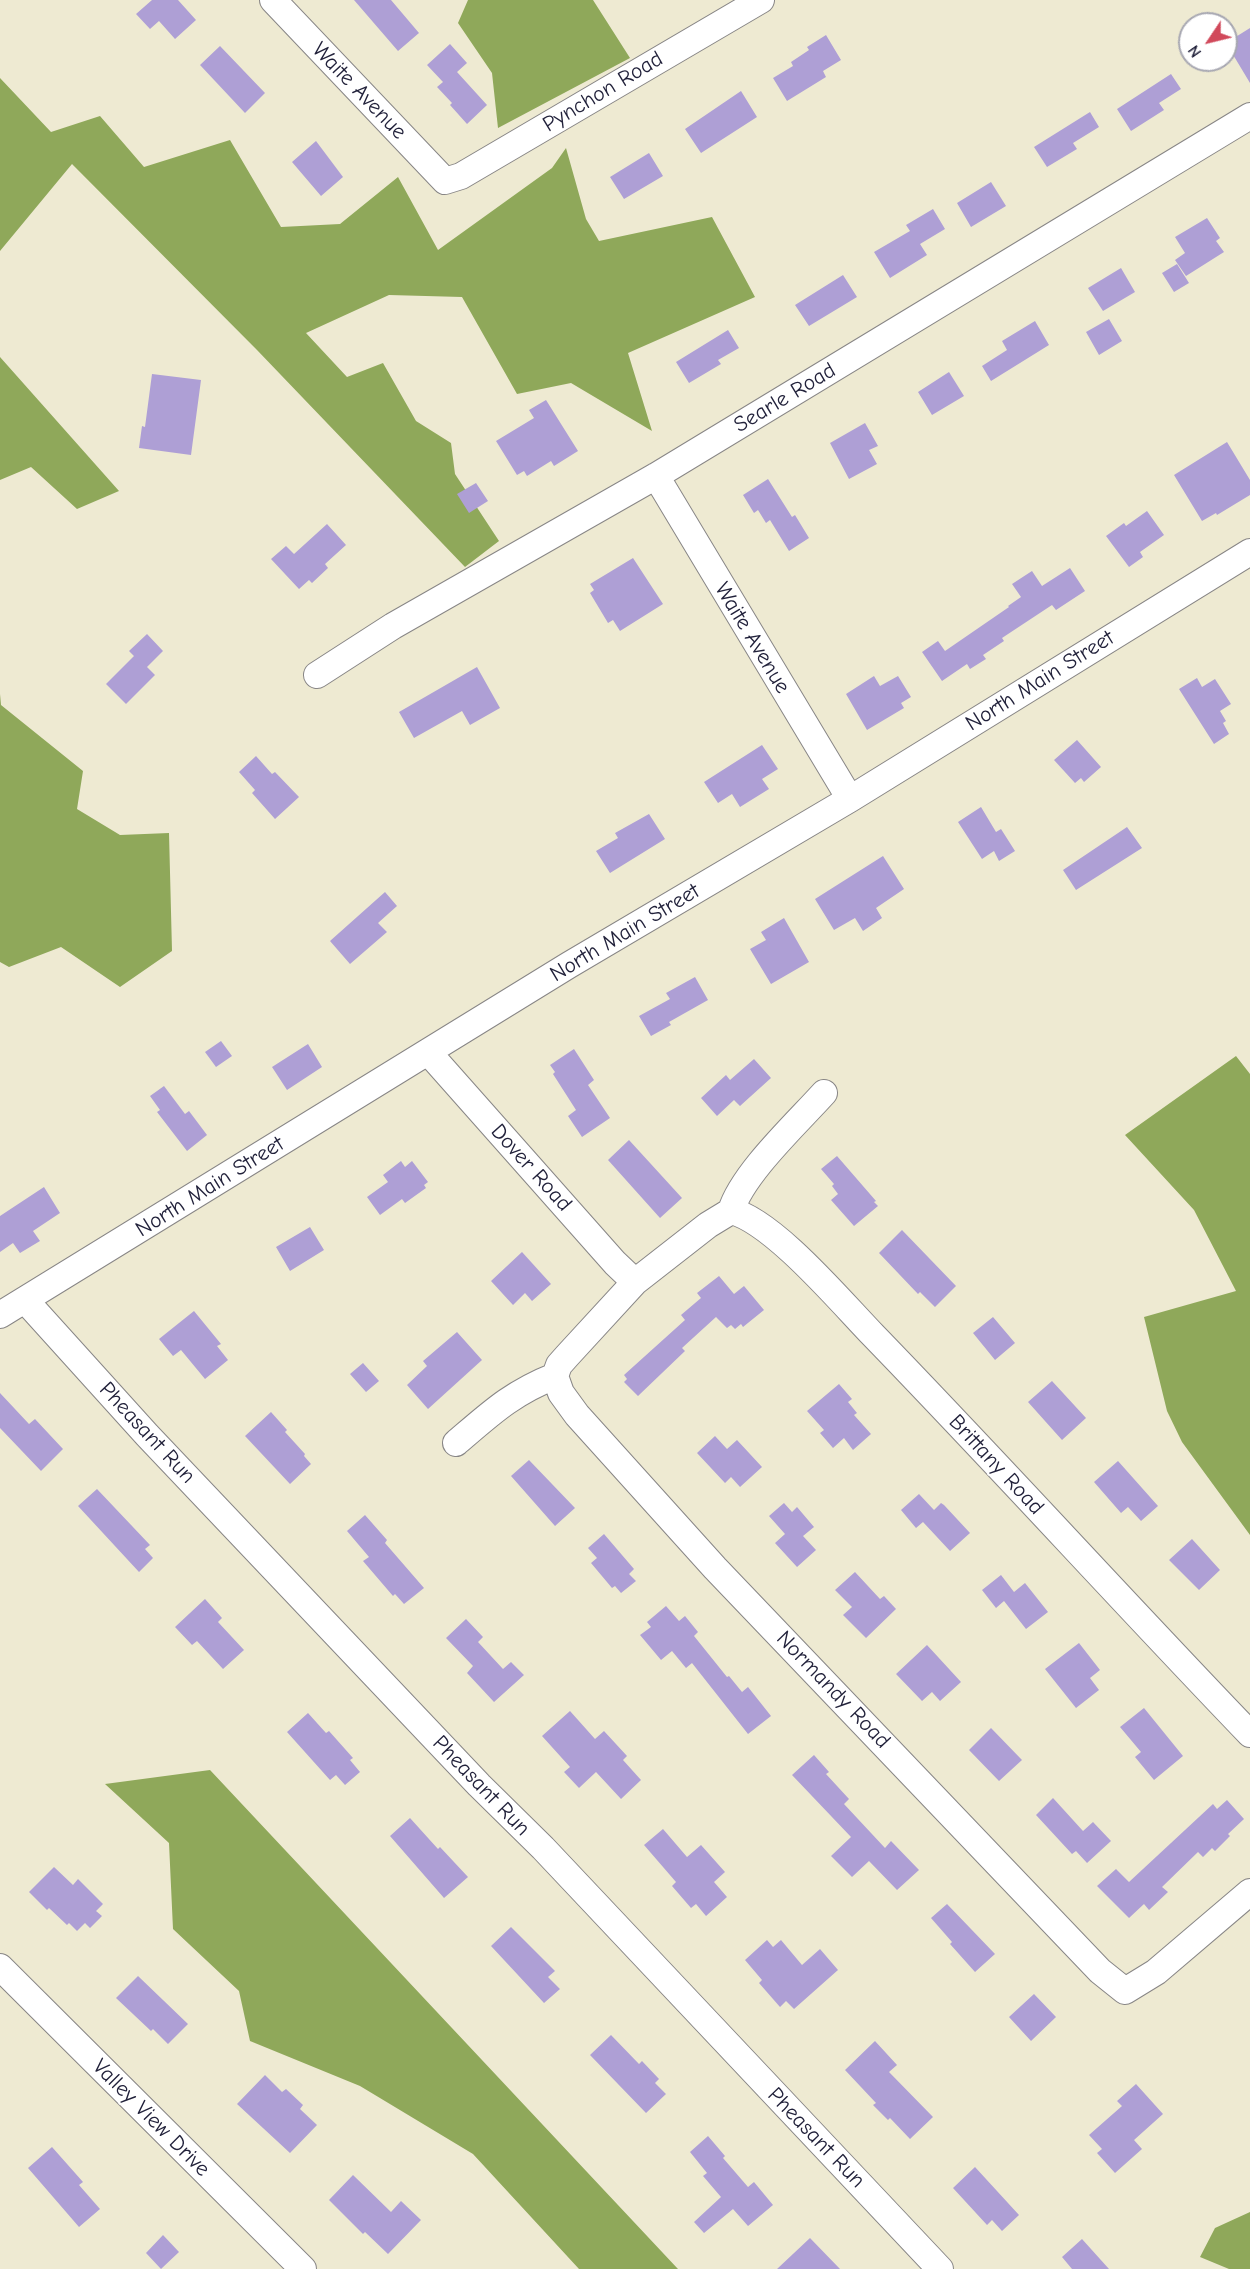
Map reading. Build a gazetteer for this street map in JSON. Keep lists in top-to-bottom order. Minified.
{"streets":{"street":["Waite Avenue","Pynchon Road","Searle Road","North Main Street","Dover Road","Pheasant Run","Brittany Road","Normandy Road","Valley View Drive"]},"crossings":[["Waite Avenue","Pynchon Road"],["Waite Avenue","Searle Road"],["Waite Avenue","North Main Street"],["North Main Street","Dover Road"],["North Main Street","Pheasant Run"]],"north":"bottom left"}
